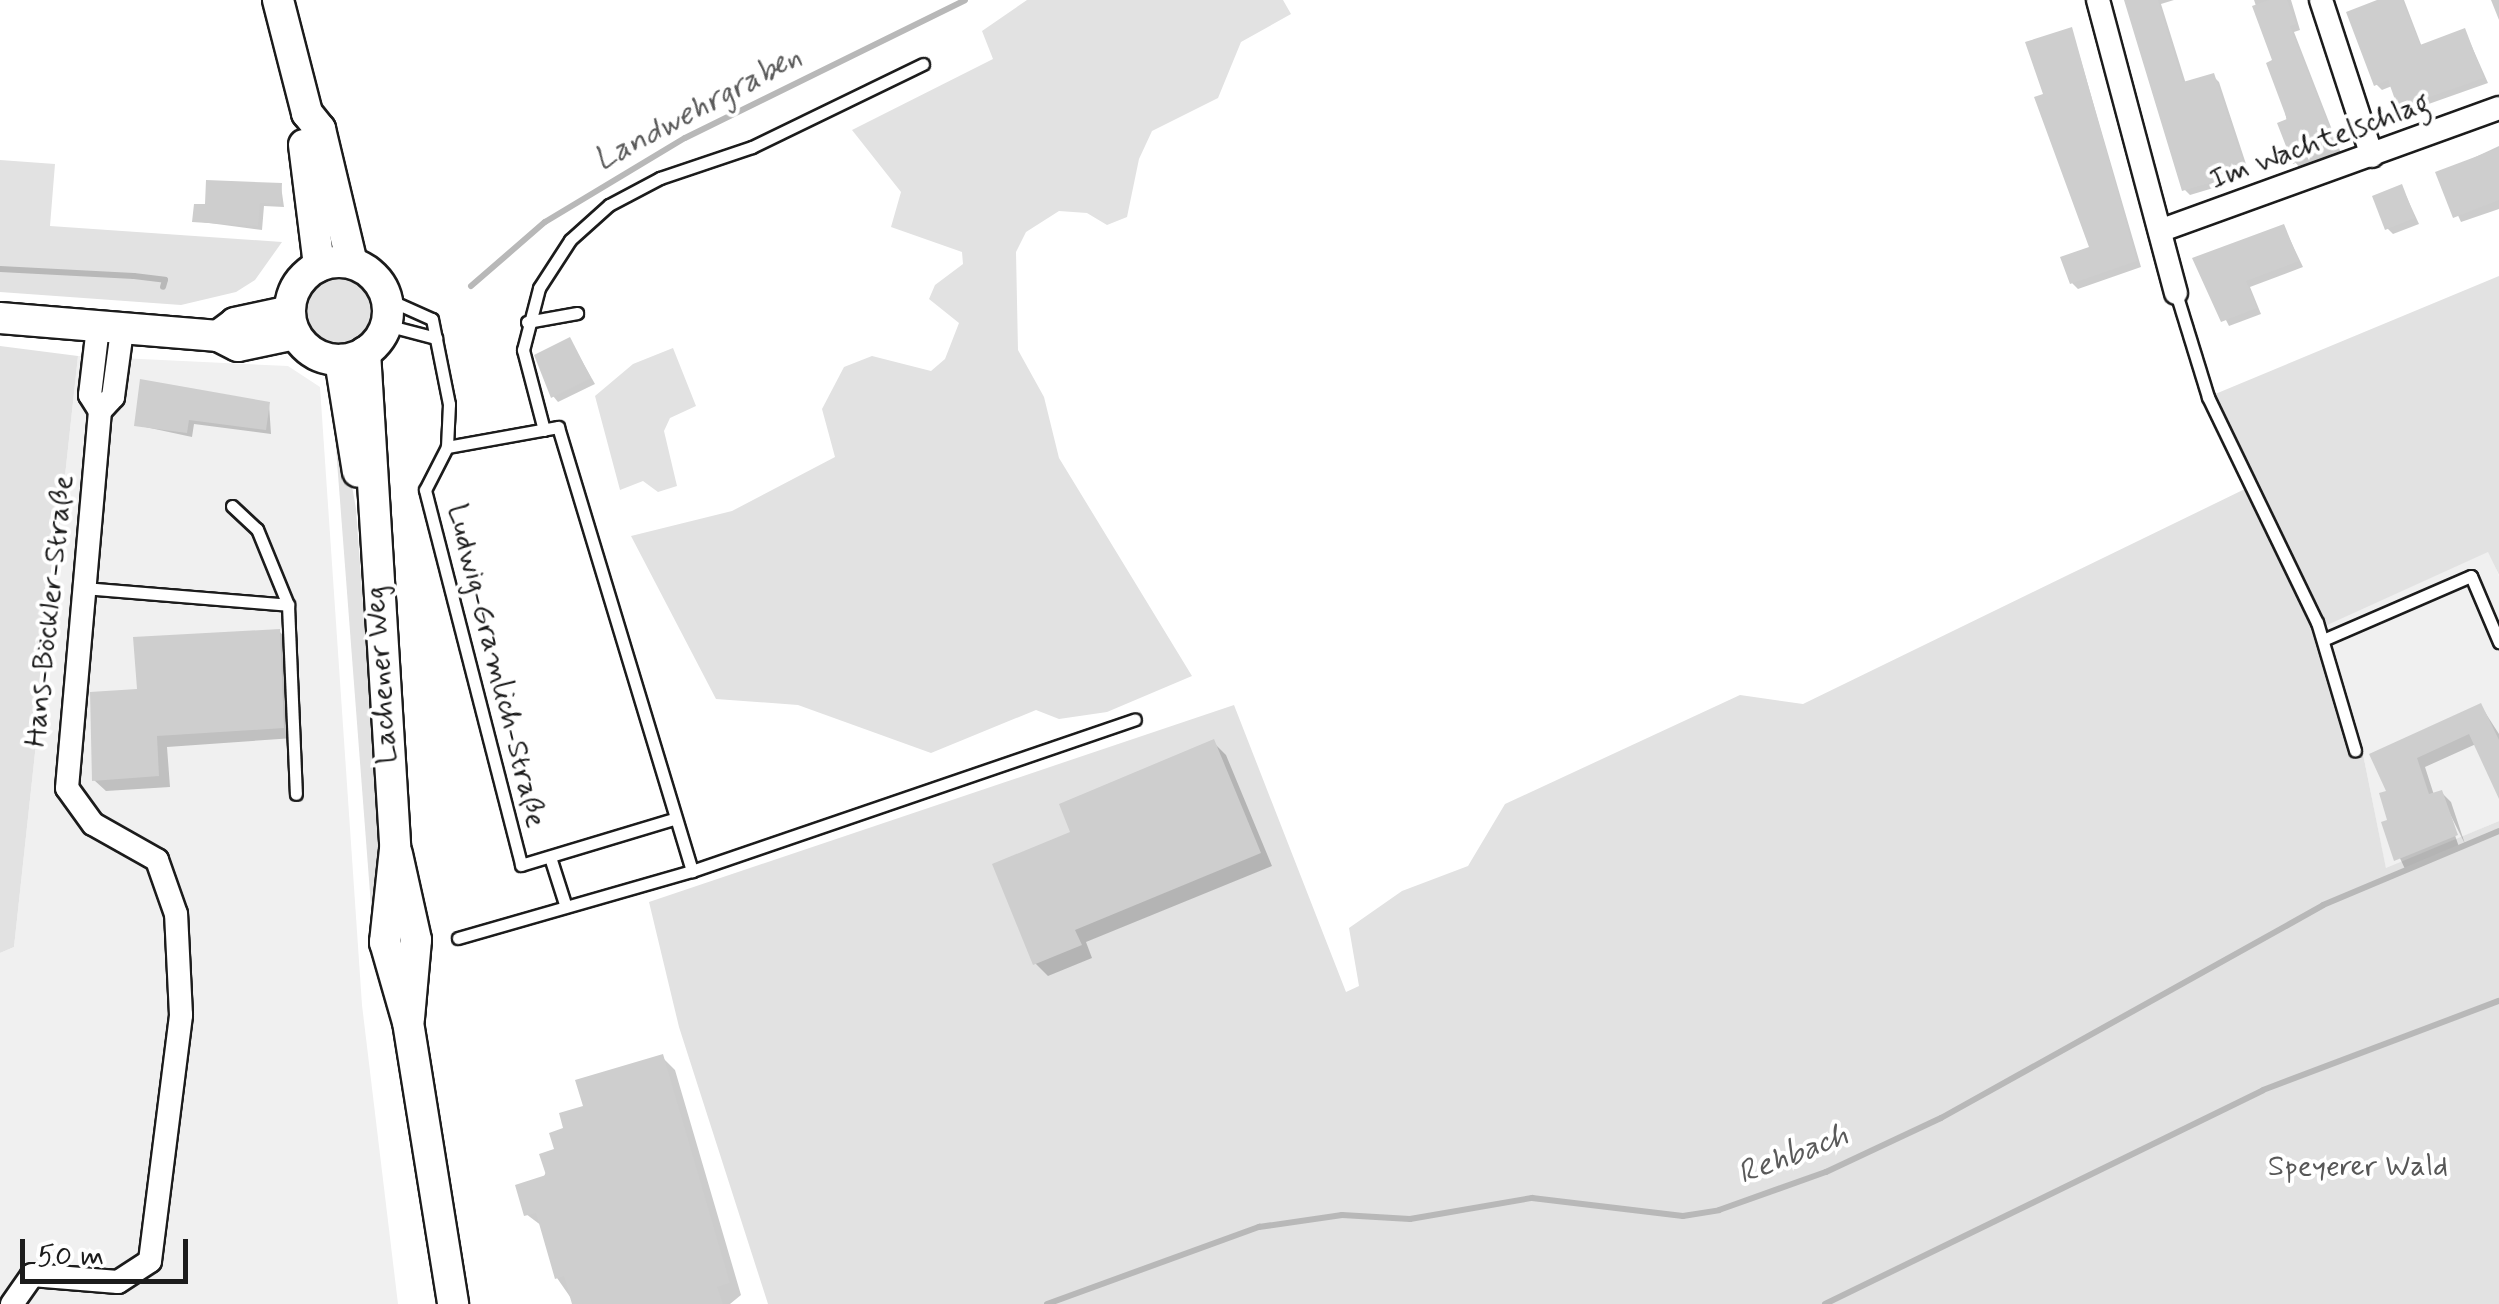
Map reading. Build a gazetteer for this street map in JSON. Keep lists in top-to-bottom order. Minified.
{"streets":{"main road":["Lachener Weg"],"street":["Im Wachtelschlag","Hans-Böckler-Straße"],"lane":["Ludwig-Gramlich-Straße"]},"water":["Landwehrgraben","Rehbach"],"parks":["Speyerer Wald"],"scale_bar":"50 m"}
